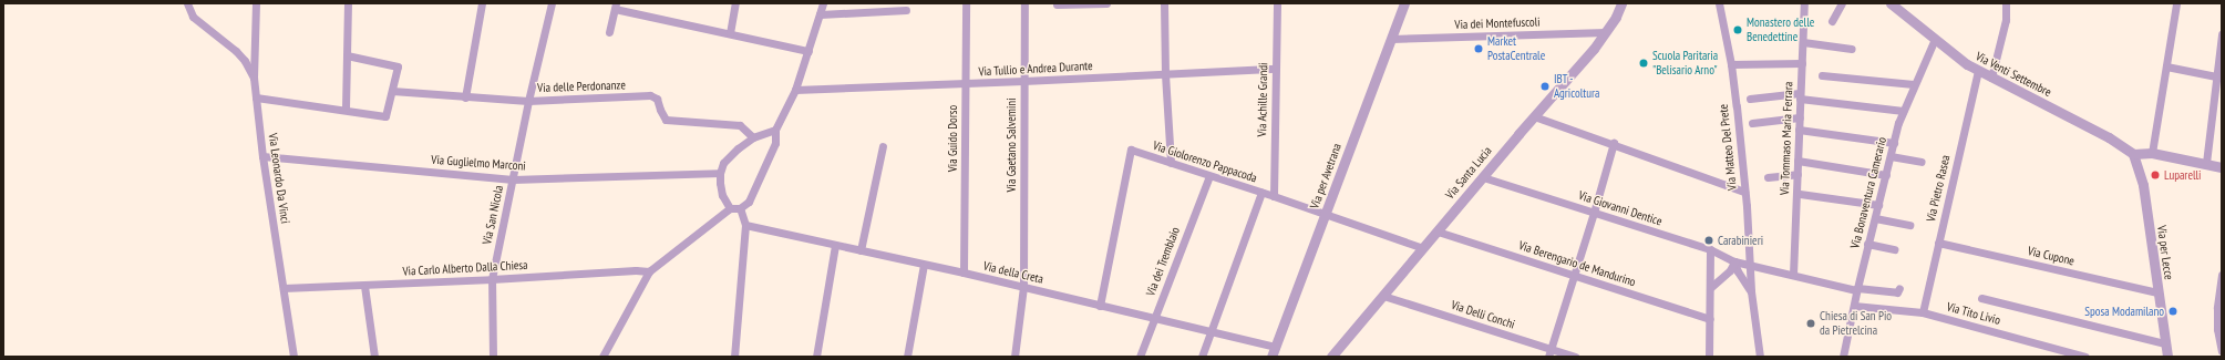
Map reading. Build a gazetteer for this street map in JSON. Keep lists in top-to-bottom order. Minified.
{"streets":{"street":["Via dei Montefuscoli","Via Tullio e Andrea Durante","Via Venti Settembre","Via delle Perdonanze","Via Achille Grandi","Via Guido Dorso","Via Tommaso Maria Ferrara","Via Gaetano Salvemini","Via Matteo Del Prete","Via Giolorenzo Pappacoda","Via Guglielmo Marconi","Via Santa Lucia","Via per Avetrana","Via Leonardo Da Vinci","Via Pietro Rasea","Via Bonaventura Camerario","Via Giovanni Dentice","Via San Nicola","Via per Lecce","Via Cupone","Via dei Tremblaio","Via Berengario de Mandurino","Via Carlo Alberto Dalla Chiesa","Via della Creta","Via Tito Livio","Via Delli Conchi"]},"crossings":[["Via dei Montefuscoli","Via Santa Lucia"],["Via dei Montefuscoli","Via per Avetrana"],["Via Tullio e Andrea Durante","Via Achille Grandi"],["Via Tullio e Andrea Durante","Via Guido Dorso"],["Via Tullio e Andrea Durante","Via Gaetano Salvemini"],["Via Venti Settembre","Via Pietro Rasea"],["Via Venti Settembre","Via Bonaventura Camerario"],["Via Venti Settembre","Via per Lecce"],["Via delle Perdonanze","Via San Nicola"],["Via Achille Grandi","Via Giolorenzo Pappacoda"],["Via Guido Dorso","Via della Creta"],["Via Tommaso Maria Ferrara","Via Giovanni Dentice"],["Via Gaetano Salvemini","Via della Creta"],["Via Matteo Del Prete","Via Giovanni Dentice"],["Via Giolorenzo Pappacoda","Via Santa Lucia"],["Via Giolorenzo Pappacoda","Via per Avetrana"],["Via Giolorenzo Pappacoda","Via dei Tremblaio"],["Via Giolorenzo Pappacoda","Via della Creta"],["Via Guglielmo Marconi","Via Leonardo Da Vinci"],["Via Guglielmo Marconi","Via San Nicola"],["Via Santa Lucia","Via Giovanni Dentice"],["Via Santa Lucia","Via Berengario de Mandurino"],["Via Santa Lucia","Via Delli Conchi"],["Via per Avetrana","Via della Creta"],["Via Leonardo Da Vinci","Via Carlo Alberto Dalla Chiesa"],["Via Pietro Rasea","Via Cupone"],["Via Pietro Rasea","Via Tito Livio"],["Via Bonaventura Camerario","Via Giovanni Dentice"],["Via Bonaventura Camerario","Via Tito Livio"],["Via San Nicola","Via Carlo Alberto Dalla Chiesa"],["Via per Lecce","Via Cupone"],["Via dei Tremblaio","Via della Creta"]],"places":["Monastero delle Benedettine","Market PostaCentrale","Scuola Paritaria \"Belisario Arno\"","IBT - Agricoltura","Luparelli","Carabinieri","Sposa Modamilano","Chiesa di San Pio da Pietrelcina"]}
